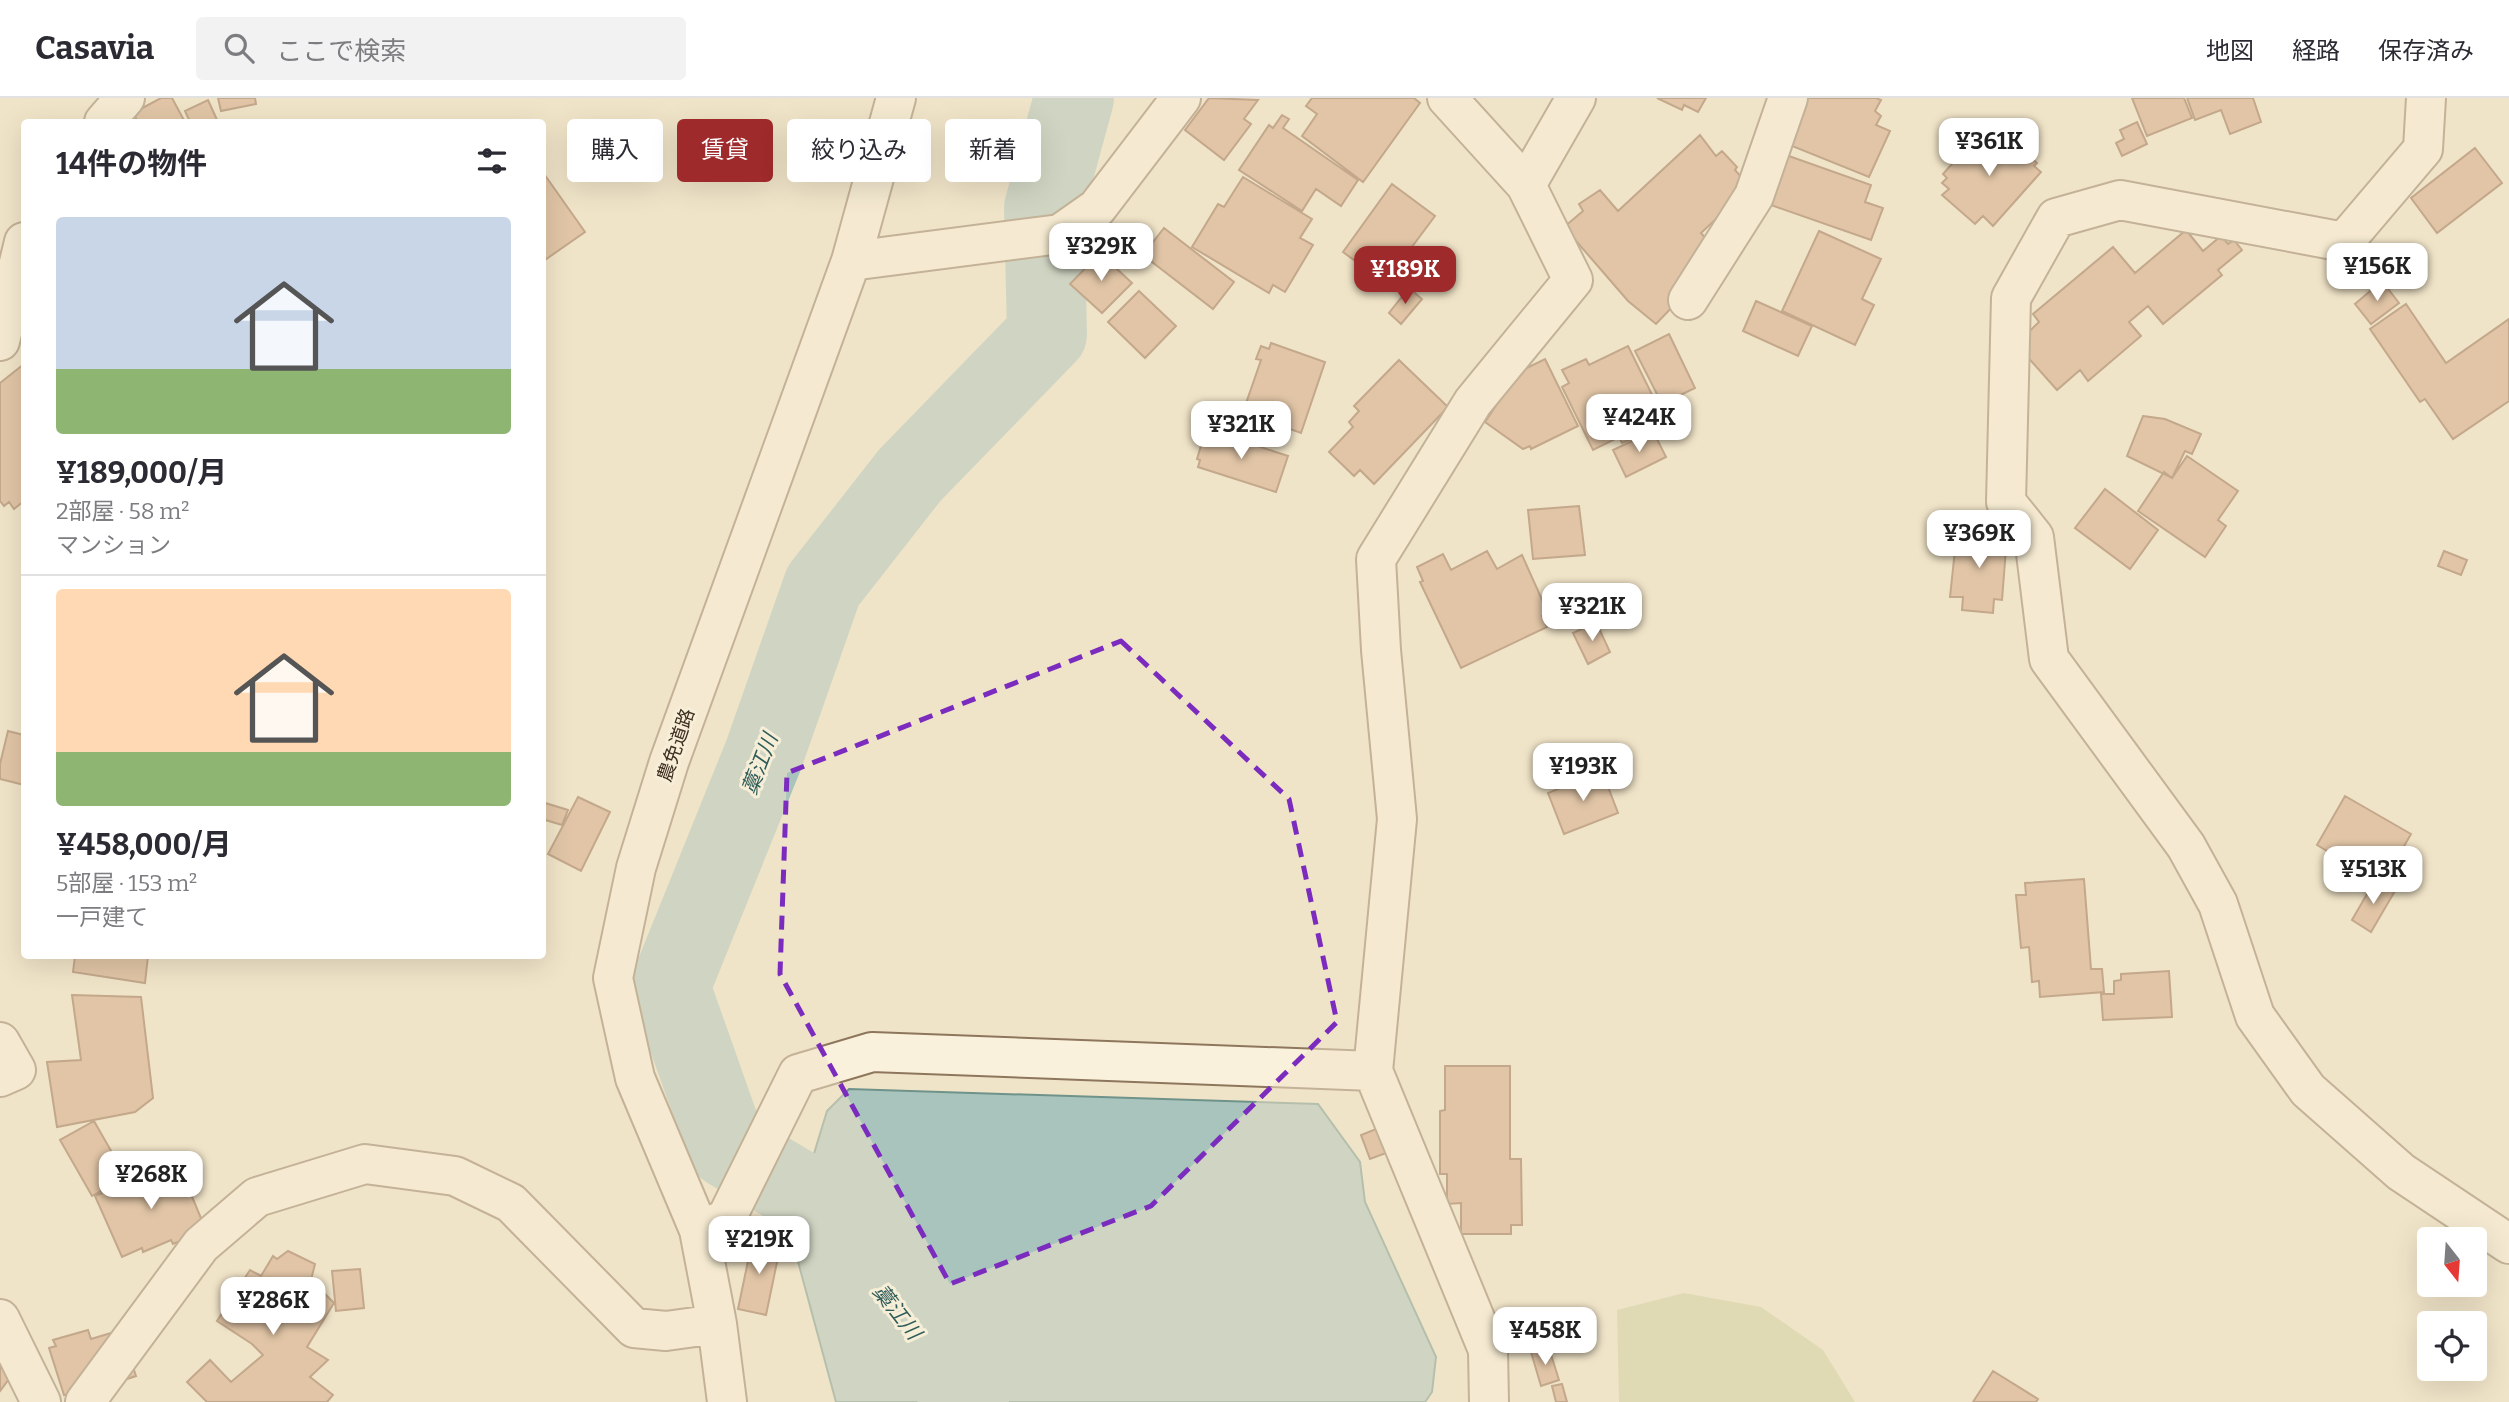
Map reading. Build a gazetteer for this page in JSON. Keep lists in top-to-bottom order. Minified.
{"streets":{"street":["農免道路"]},"water":["藁江川"],"north":"bottom","page":{"header":"Casavia","search":"ここで検索","nav":["地図","経路","保存済み"],"price":["¥361K","¥329K","¥156K","¥189K","¥424K","¥321K","¥369K","¥321K","¥193K","¥513K","¥268K","¥219K","¥286K","¥458K"],"chip":["購入","賃貸","絞り込み","新着"],"heading":"14件の物件","list":[{"name":"¥189,000/月","note":"2部屋 · 58 m² · マンション"},{"name":"¥458,000/月","note":"5部屋 · 153 m² · 一戸建て"}]}}
